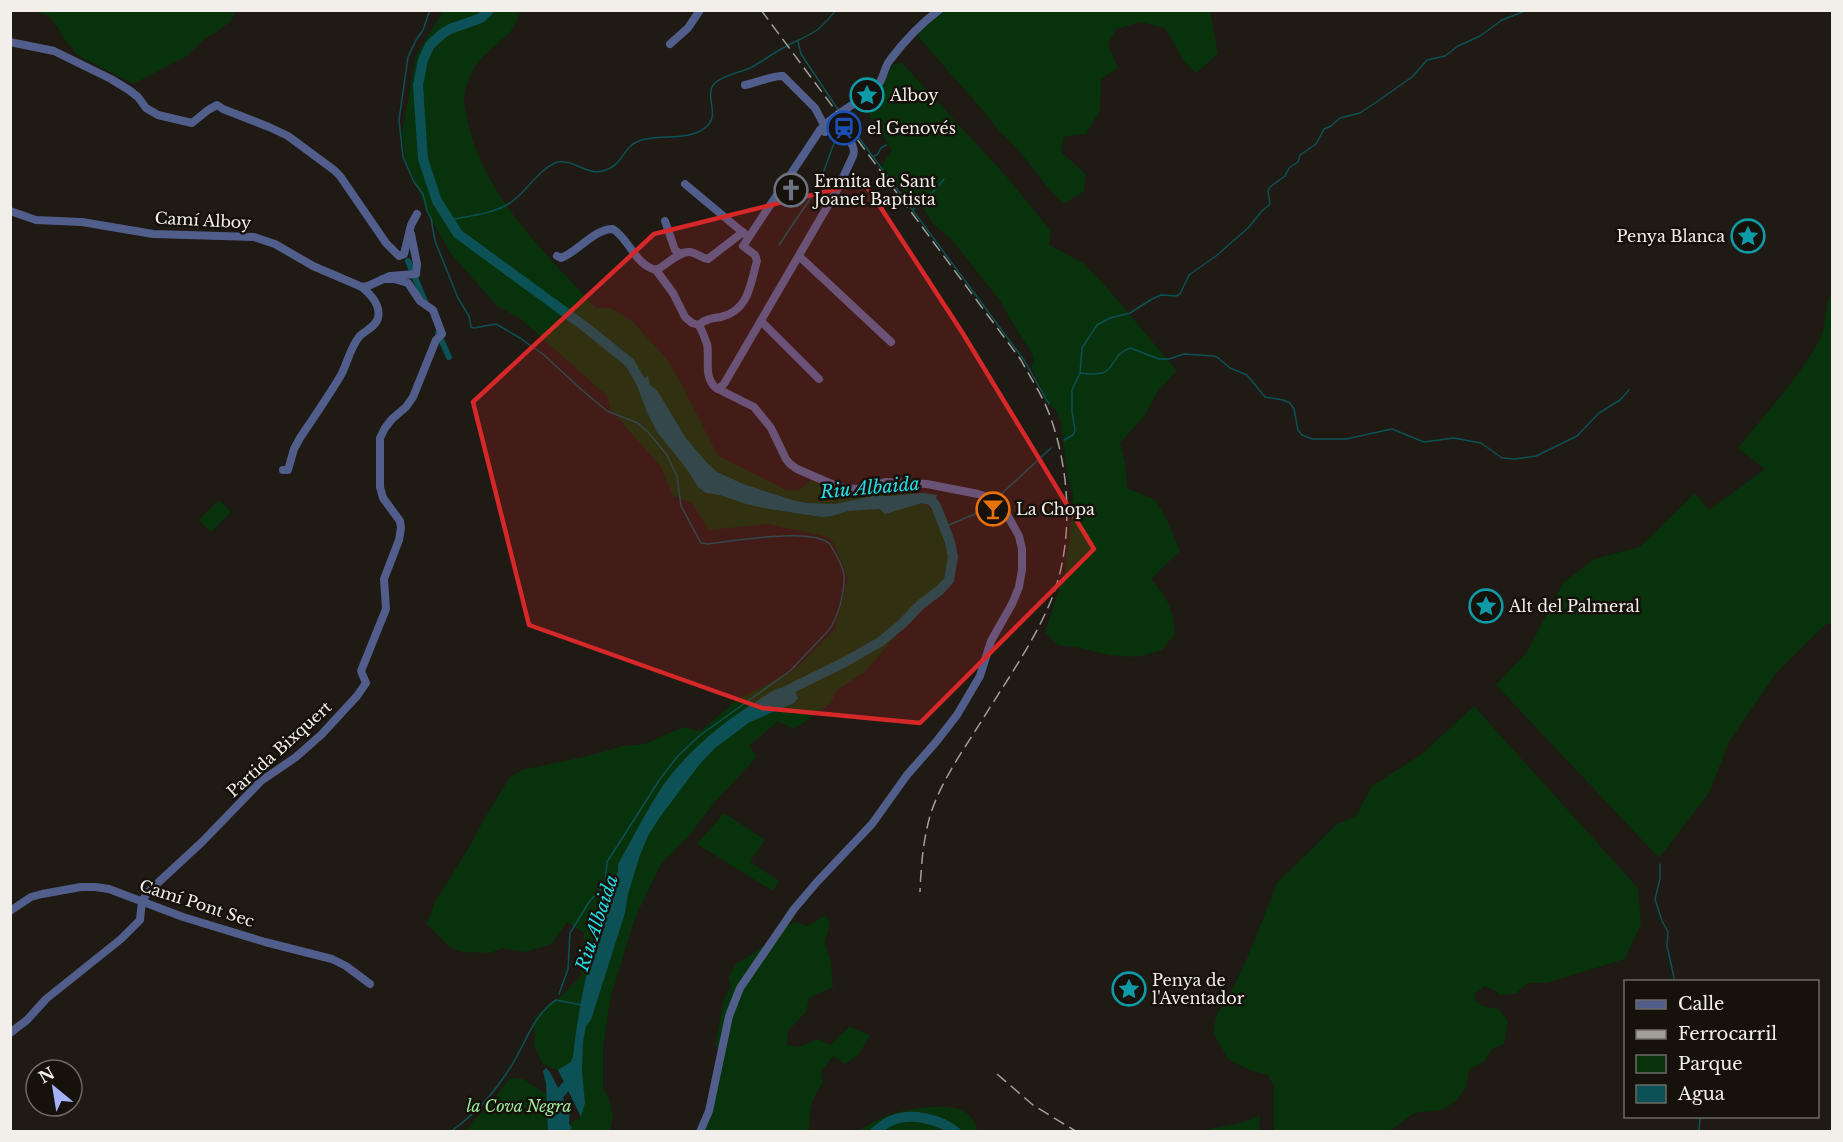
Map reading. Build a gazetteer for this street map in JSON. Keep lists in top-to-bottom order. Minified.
{"streets":{"street":["Camí Alboy","Partida Bixquert","Camí Pont Sec"]},"crossings":[["Partida Bixquert","Camí Pont Sec"]],"water":["Riu Albaida"],"parks":["la Cova Negra"],"places":{"place":["Alboy","Penya Blanca","Alt del Palmeral","Penya de l'Aventador"],"station":["el Genovés"],"church":["Ermita de Sant Joanet Baptista"],"bar":["La Chopa"]},"legend":["Calle","Ferrocarril","Parque","Agua"],"north":"top left"}
